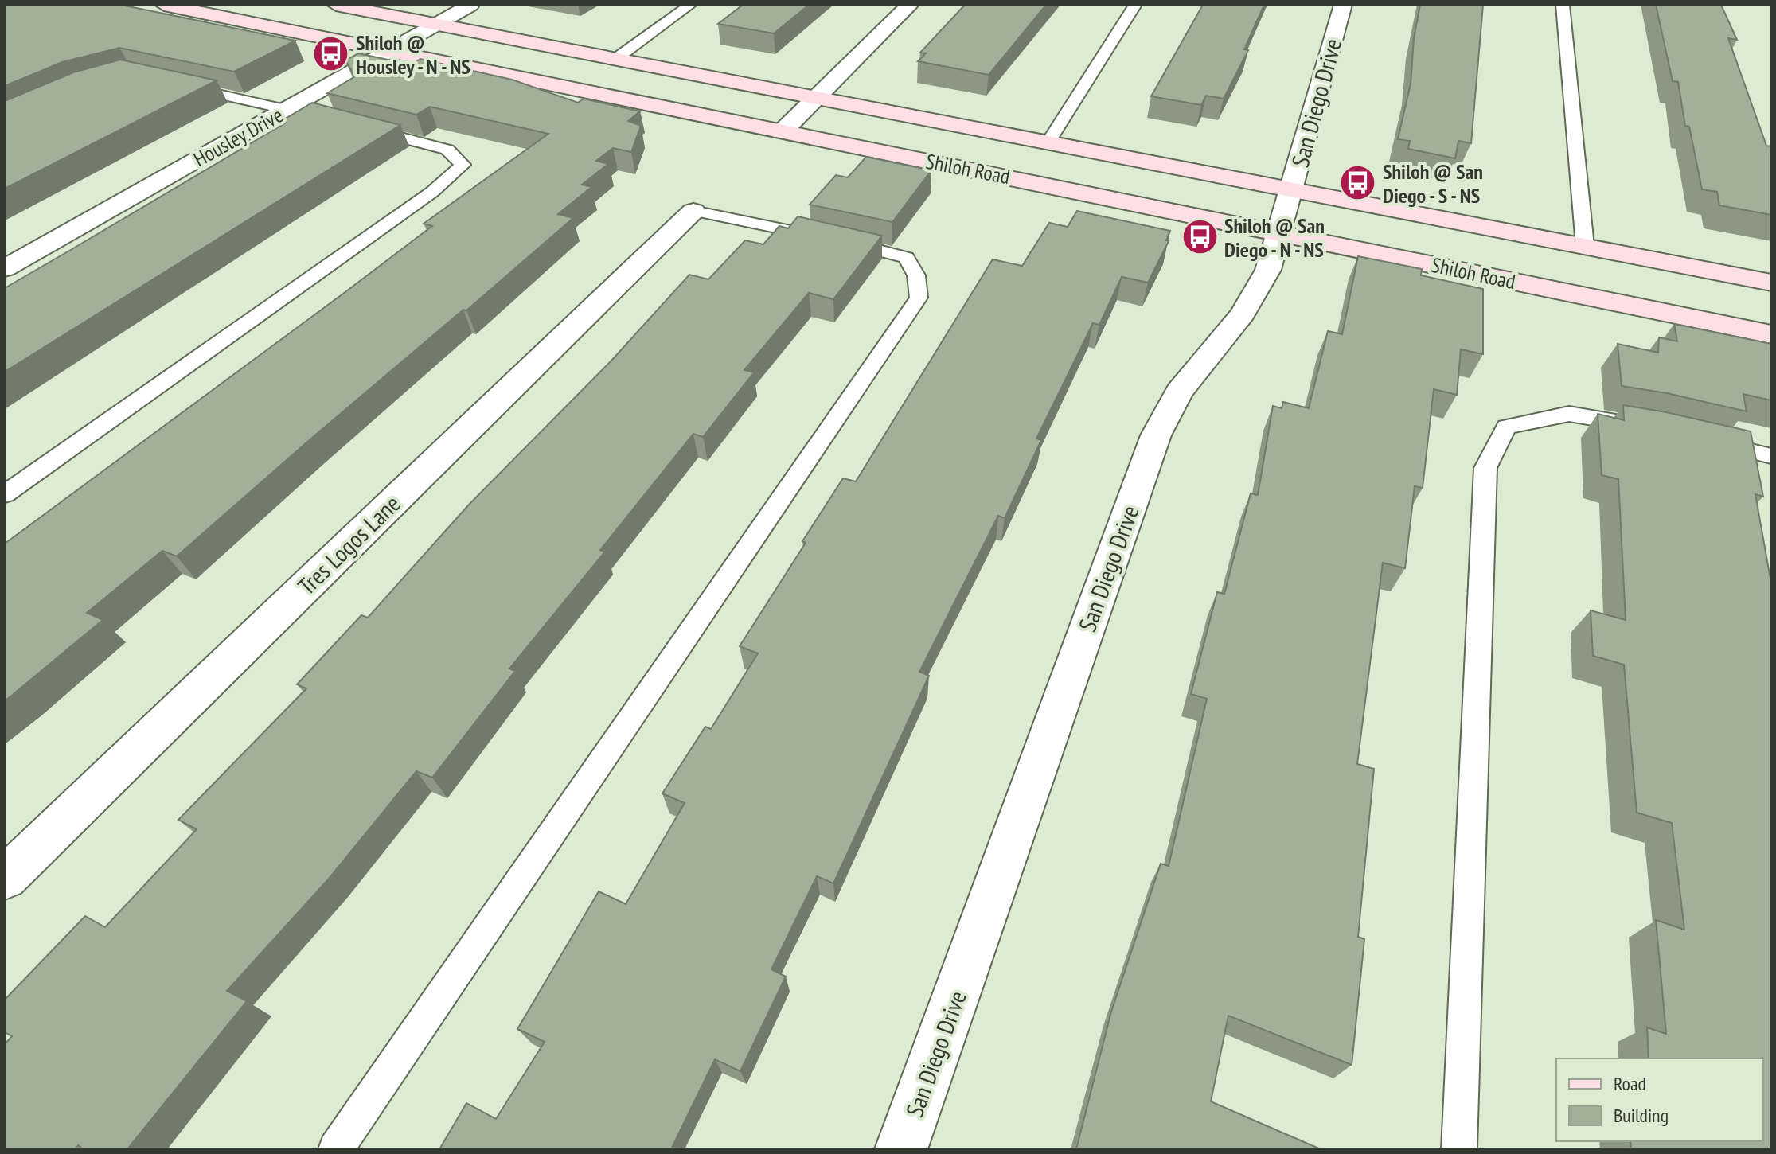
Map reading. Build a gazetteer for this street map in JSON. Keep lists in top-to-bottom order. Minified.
{"streets":{"main road":["Shiloh Road"],"street":["San Diego Drive","Housley Drive","Tres Logos Lane"]},"crossings":[["San Diego Drive","Shiloh Road"],["Housley Drive","Shiloh Road"]],"places":{"bus stop":["Shiloh @ Housley - N - NS","Shiloh @ San Diego - S - NS","Shiloh @ San Diego - N - NS"]},"legend":["Road","Building"]}
